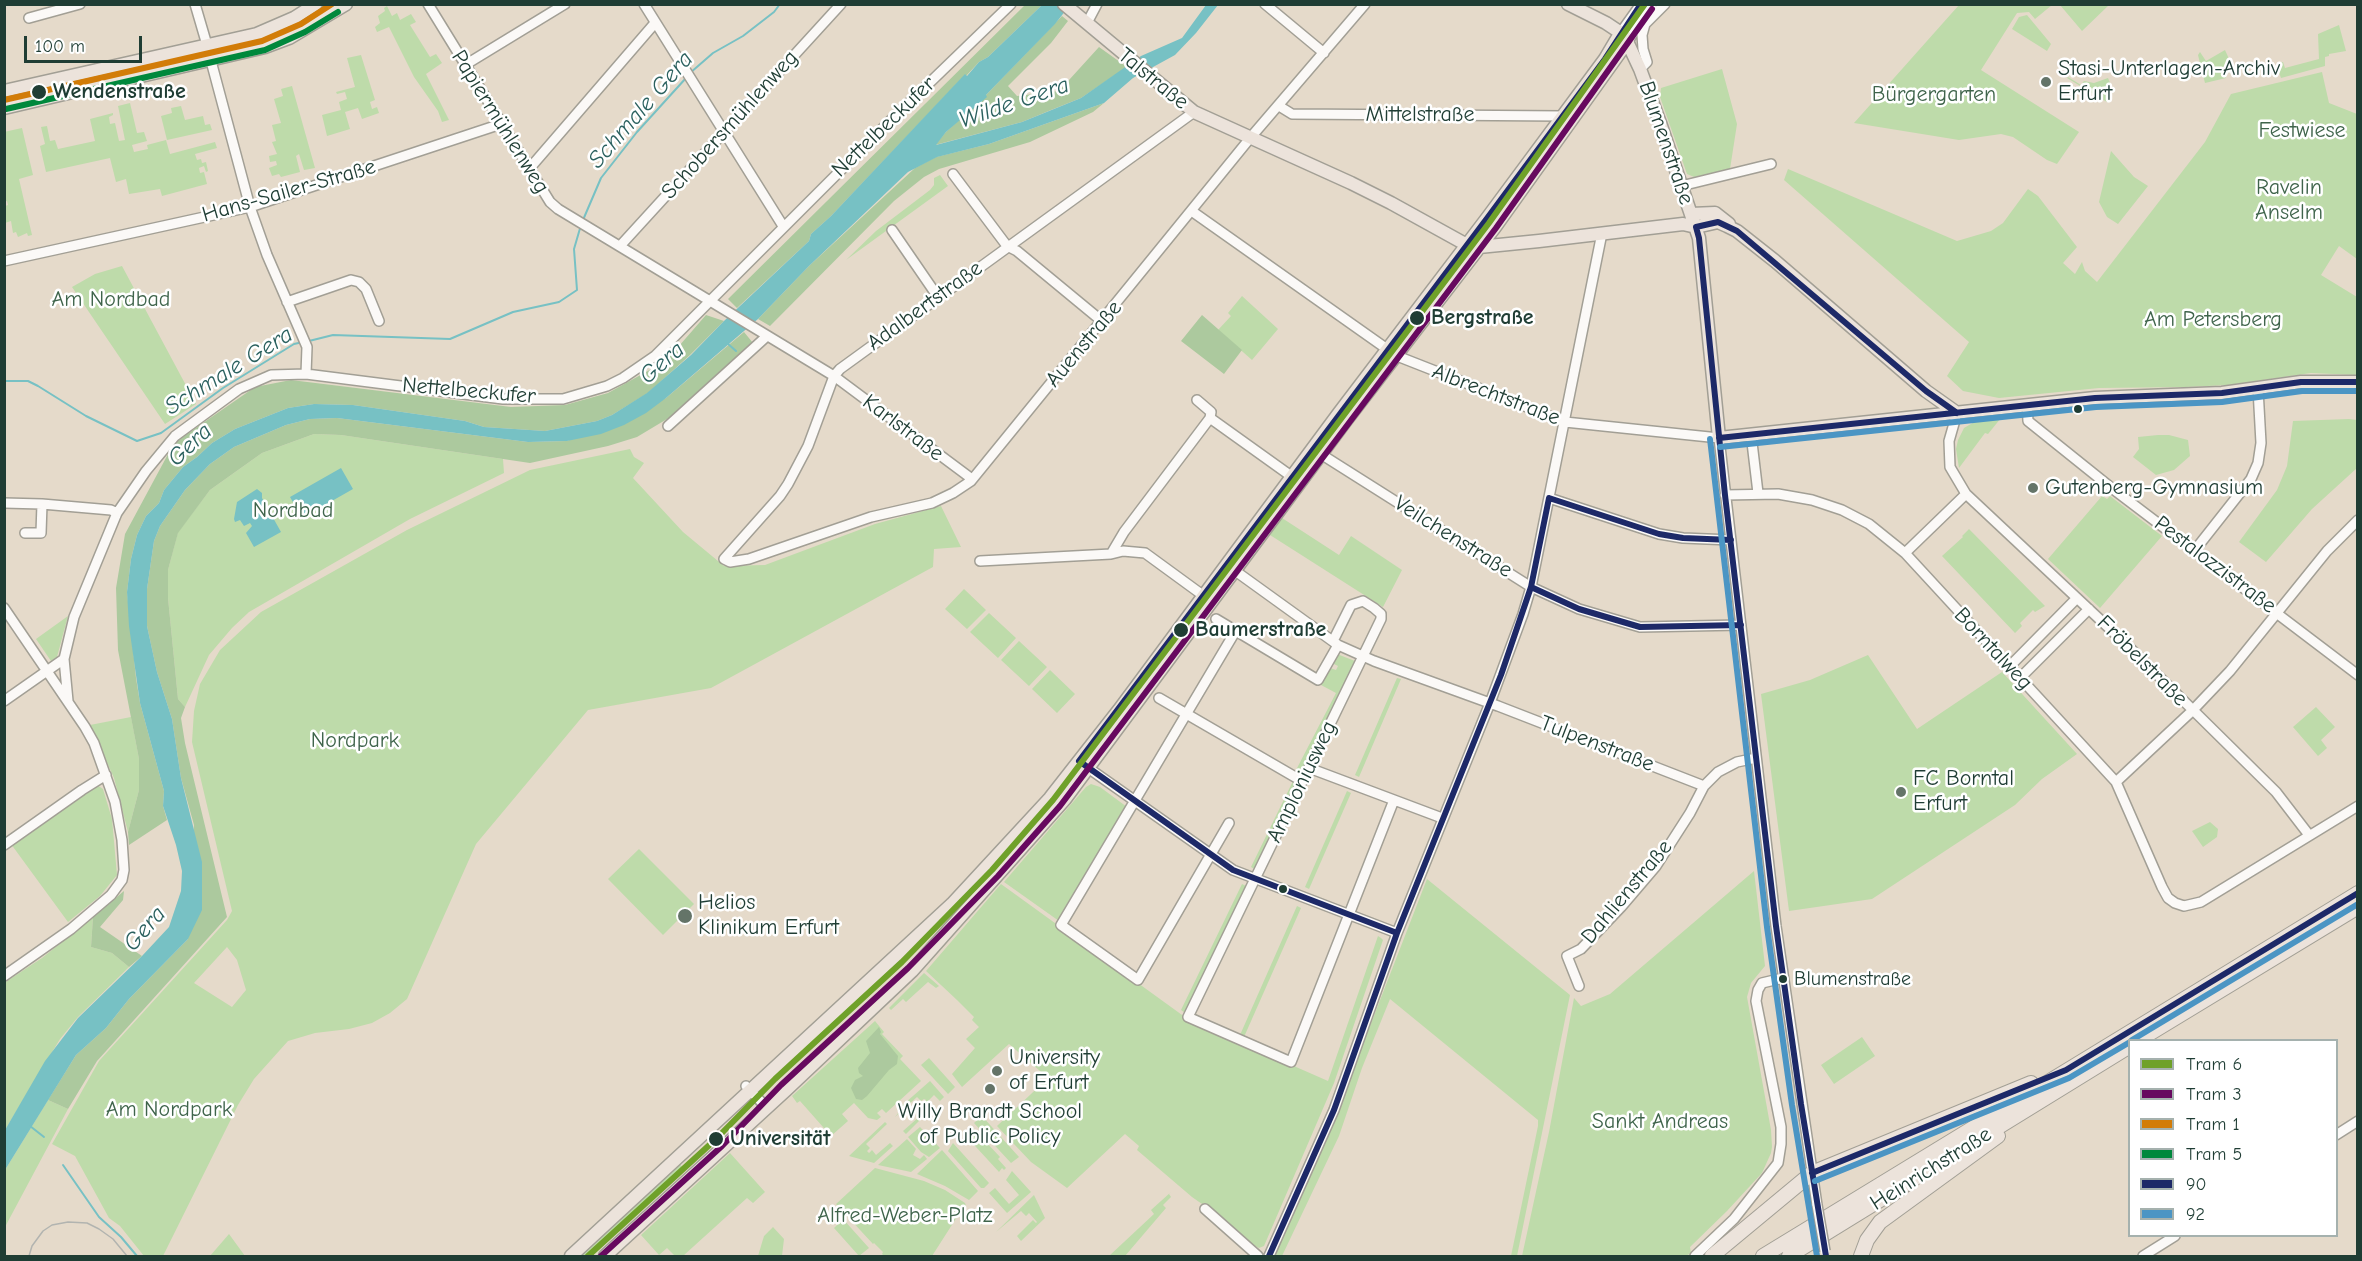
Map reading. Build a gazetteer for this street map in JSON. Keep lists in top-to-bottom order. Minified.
{"streets":{"highway":["Heinrichstraße"],"main road":["Talstraße","Blumenstraße","Albrechtstraße"],"street":["Mittelstraße","Papiermühlenweg","Schobersmühlenweg","Nettelbeckufer","Hans-Sailer-Straße","Adalbertstraße","Auenstraße","Karlstraße","Veilchenstraße","Pestalozzistraße","Borntalweg","Fröbelstraße","Tulpenstraße","Amploniusweg","Dahlienstraße"]},"crossings":[["Talstraße","Adalbertstraße"],["Talstraße","Auenstraße"],["Mittelstraße","Auenstraße"],["Papiermühlenweg","Schobersmühlenweg"],["Papiermühlenweg","Nettelbeckufer"],["Papiermühlenweg","Hans-Sailer-Straße"],["Papiermühlenweg","Karlstraße"],["Blumenstraße","Albrechtstraße"],["Blumenstraße","Veilchenstraße"],["Blumenstraße","Borntalweg"],["Blumenstraße","Dahlienstraße"],["Adalbertstraße","Auenstraße"],["Adalbertstraße","Karlstraße"],["Auenstraße","Albrechtstraße"],["Auenstraße","Karlstraße"],["Albrechtstraße","Pestalozzistraße"],["Albrechtstraße","Fröbelstraße"],["Borntalweg","Fröbelstraße"],["Tulpenstraße","Amploniusweg"],["Tulpenstraße","Dahlienstraße"]],"water":["Wilde Gera","Schmale Gera","Gera"],"parks":["Bürgergarten","Festwiese","Ravelin Anselm","Am Nordbad","Am Petersberg","Nordbad","Nordpark","Am Nordpark","Sankt Andreas","Alfred-Weber-Platz"],"places":["Stasi-Unterlagen-Archiv Erfurt","Wendenstraße","Bergstraße","Gutenberg-Gymnasium","Baumerstraße","FC Borntal Erfurt","Helios Klinikum Erfurt","Blumenstraße","University of Erfurt","Willy Brandt School of Public Policy","Universität"],"lines":["tram line 6","tram line 1","transit line 90","tram line 3","tram line 5","transit line 92"],"legend":["Tram 6","Tram 3","Tram 1","Tram 5","90","92"],"scale_bar":"100 m"}
